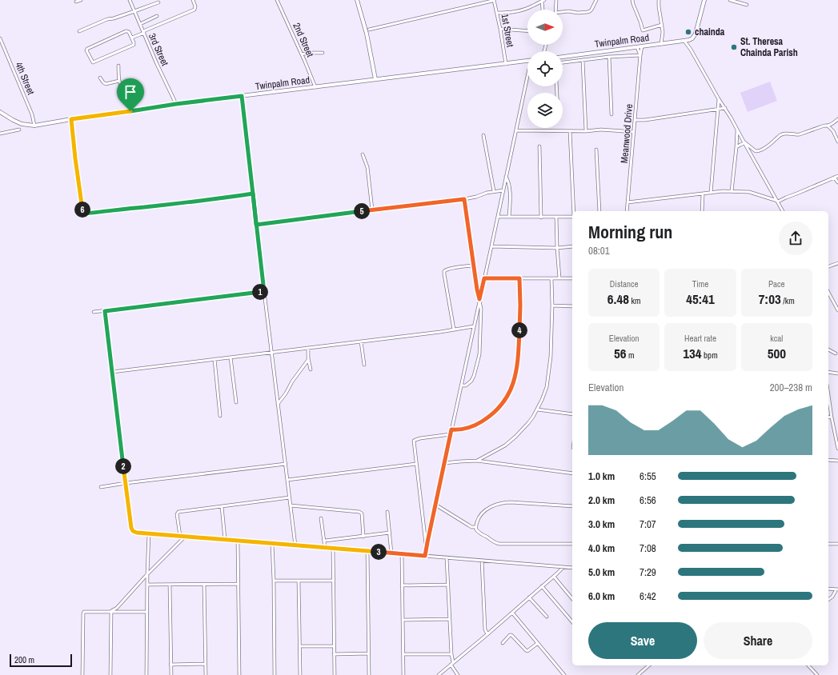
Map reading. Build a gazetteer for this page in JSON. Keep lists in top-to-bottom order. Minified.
{"streets":{"main road":["Twinpalm Road"],"street":["1st Street","2nd Street","3rd Street","4th Street","Meanwood Drive"]},"crossings":[["1st Street","Twinpalm Road"],["2nd Street","Twinpalm Road"],["Twinpalm Road","3rd Street"],["Twinpalm Road","4th Street"],["Twinpalm Road","Meanwood Drive"]],"places":["chainda","St. Theresa Chainda Parish"],"scale_bar":"200 m","north":"right","page":{"pins":["6","5","1","4","2","3"],"heading":["Morning run","08:01"],"stats":[["Distance","6.48 km"],["Time","45:41"],["Pace","7:03 /km"],["Elevation","56 m"],["Heart rate","134 bpm"],["kcal","500"]],"chart":["Elevation","200–238 m"],"list":[{"name":"1.0 km","note":"6:55"},{"name":"2.0 km","note":"6:56"},{"name":"3.0 km","note":"7:07"},{"name":"4.0 km","note":"7:08"},{"name":"5.0 km","note":"7:29"},{"name":"6.0 km","note":"6:42"}],"buttons":["Save","Share"],"scale":"200 m"}}
